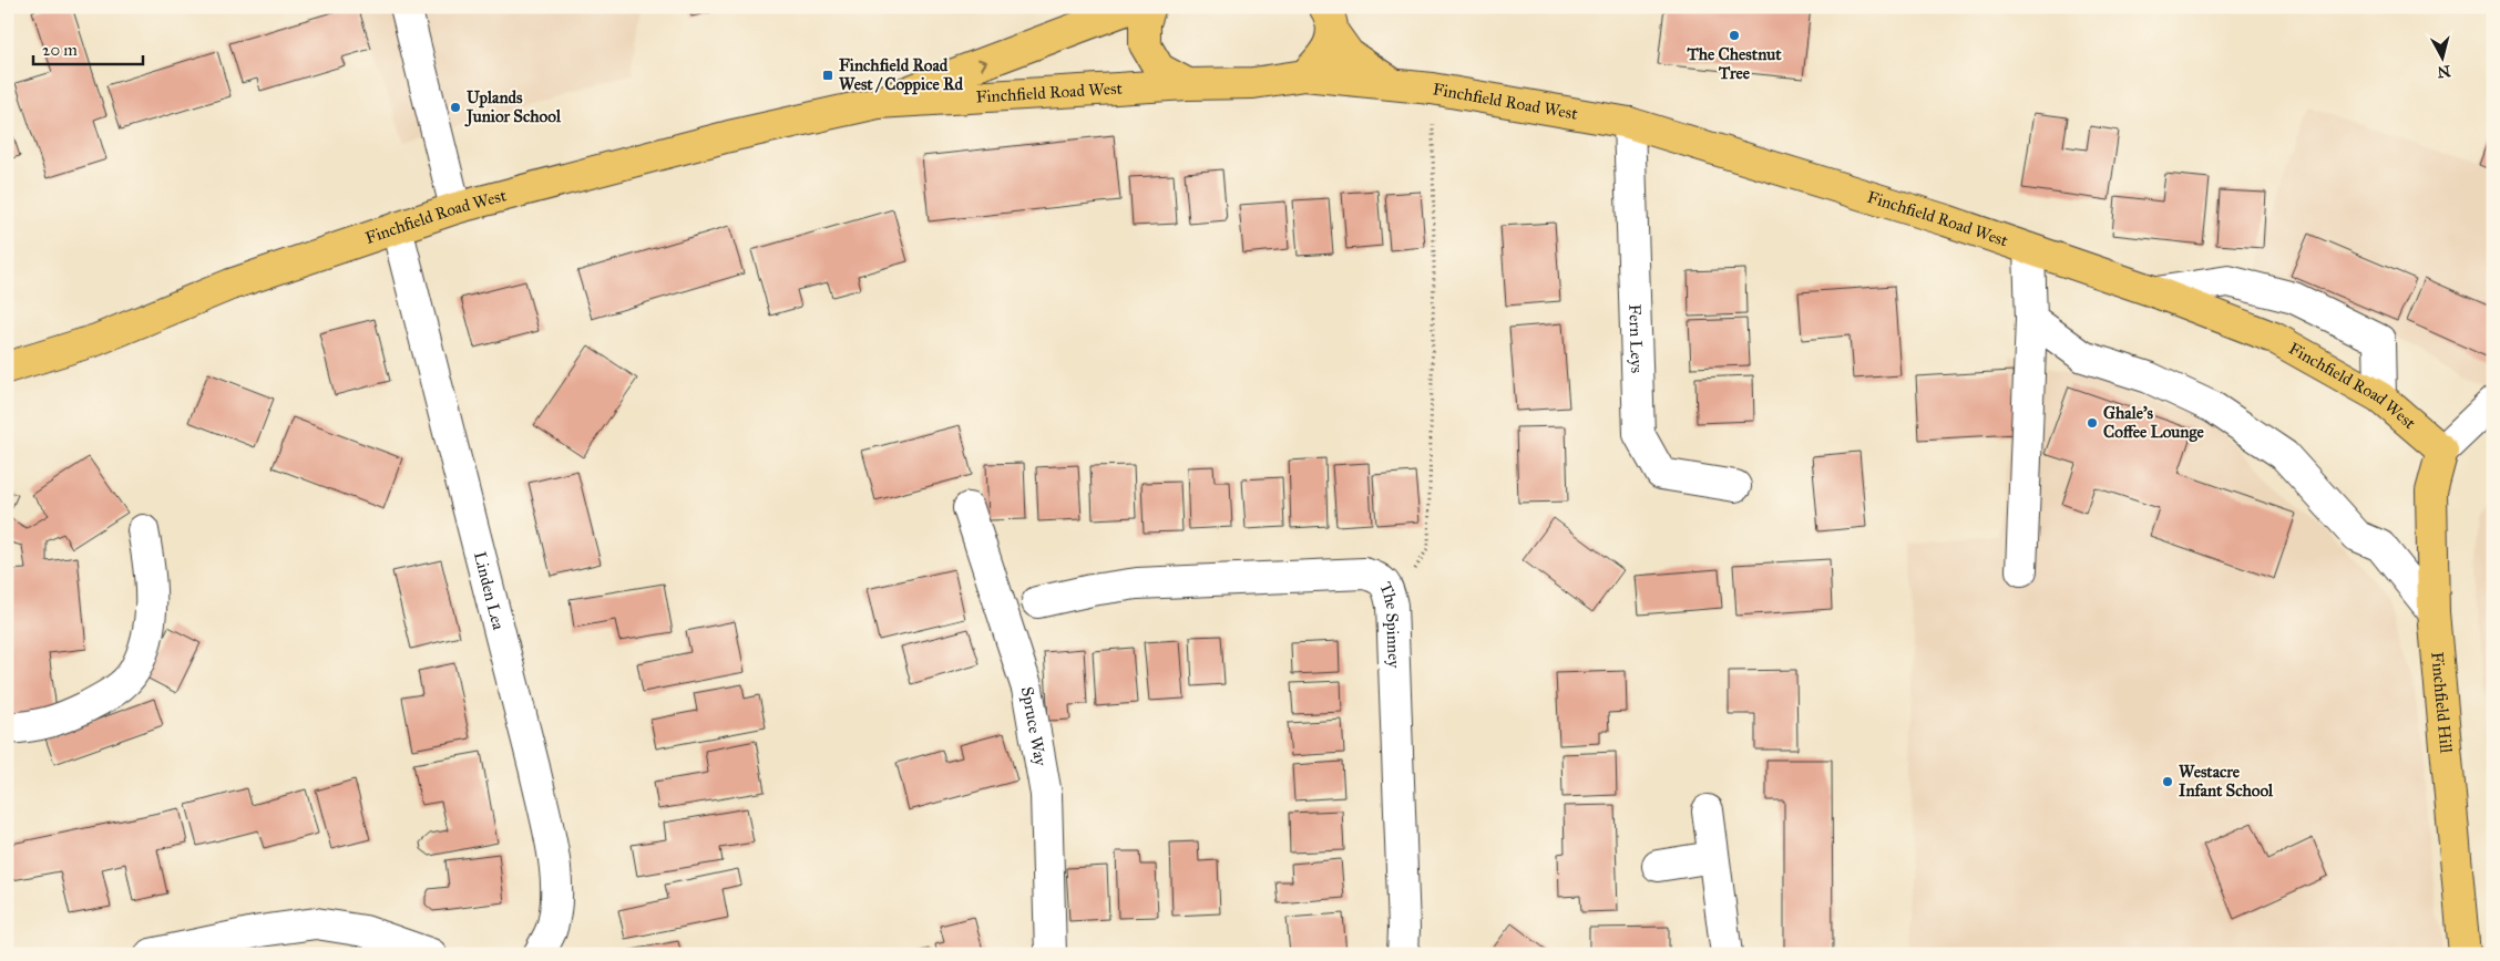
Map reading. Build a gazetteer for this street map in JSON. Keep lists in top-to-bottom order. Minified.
{"streets":{"main road":["Finchfield Road West","Finchfield Hill"],"street":["Fern Leys","Linden Lea","The Spinney","Spruce Way"]},"crossings":[["Finchfield Road West","Fern Leys"],["Finchfield Road West","Linden Lea"],["Finchfield Road West","Finchfield Hill"]],"places":{"other":["The Chestnut Tree","Uplands Junior School","Ghale's Coffee Lounge","Westacre Infant School"],"transit":["Finchfield Road West / Coppice Rd"]},"scale_bar":"20 m","north":"bottom"}
